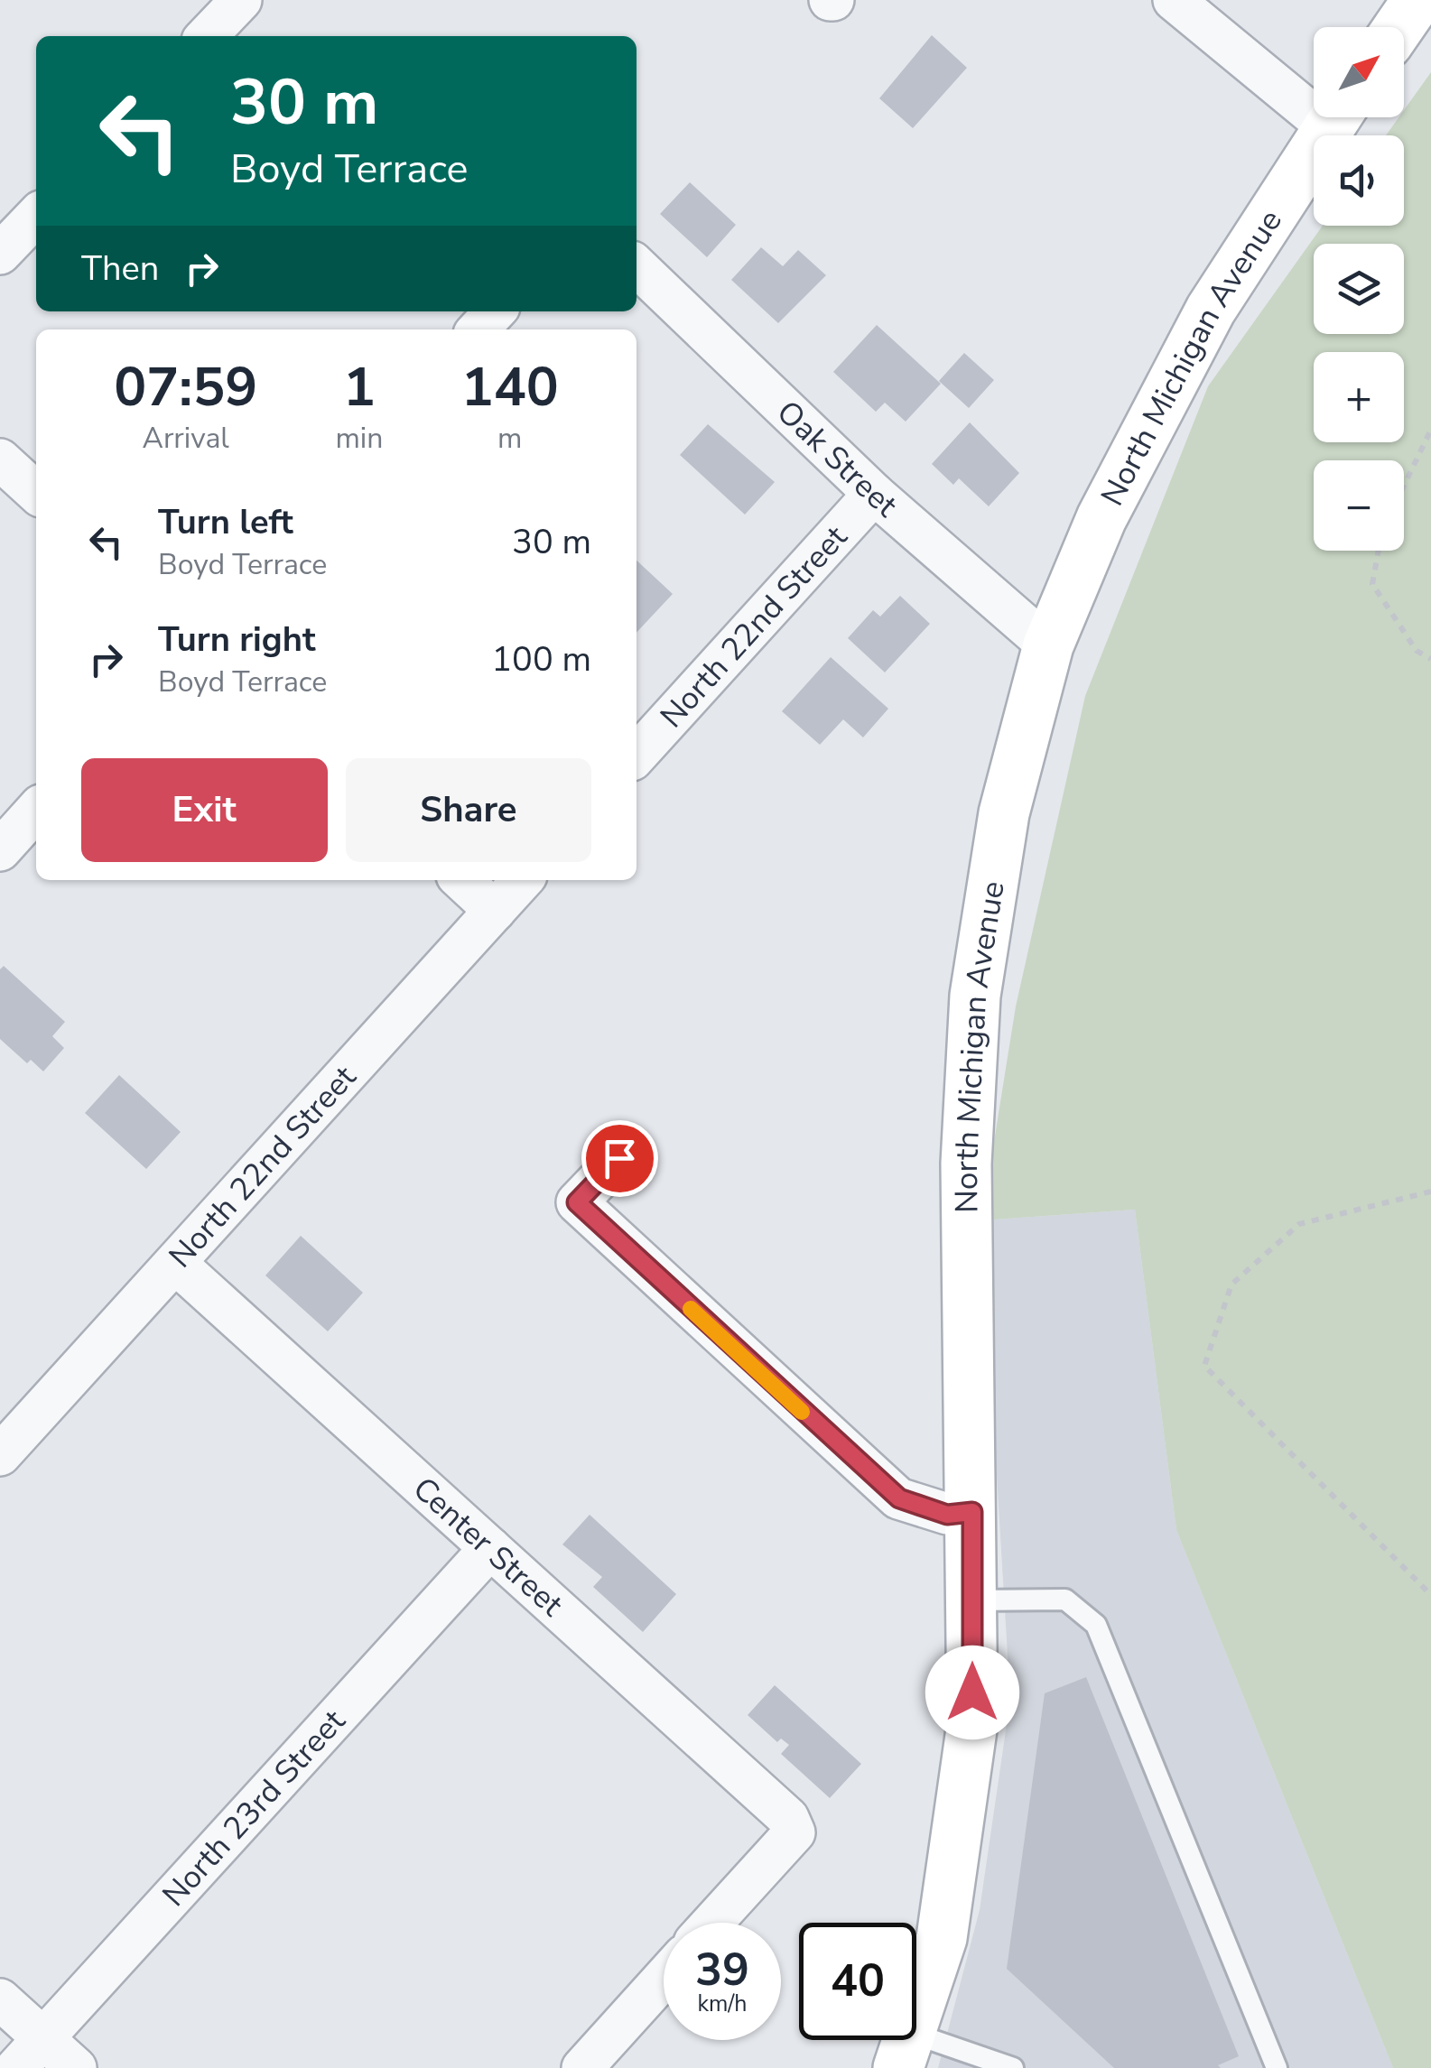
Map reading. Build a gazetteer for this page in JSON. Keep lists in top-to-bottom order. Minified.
{"streets":{"street":["North Michigan Avenue","Oak Street","North 22nd Street","Center Street","North 23rd Street"]},"crossings":[["North Michigan Avenue","Oak Street"],["Oak Street","North 22nd Street"],["North 22nd Street","Center Street"],["Center Street","North 23rd Street"]],"north":"top right","page":{"map_buttons":["+","−"],"turn":["30 m","Boyd Terrace"],"then":"Then","eta":["07:59","Arrival","1","min","140","m"],"list":[{"name":"Turn left","note":"Boyd Terrace","value":"30 m"},{"name":"Turn right","note":"Boyd Terrace","value":"100 m"}],"buttons":["Exit","Share"],"speed":"39 km/h","limit":"40"}}
